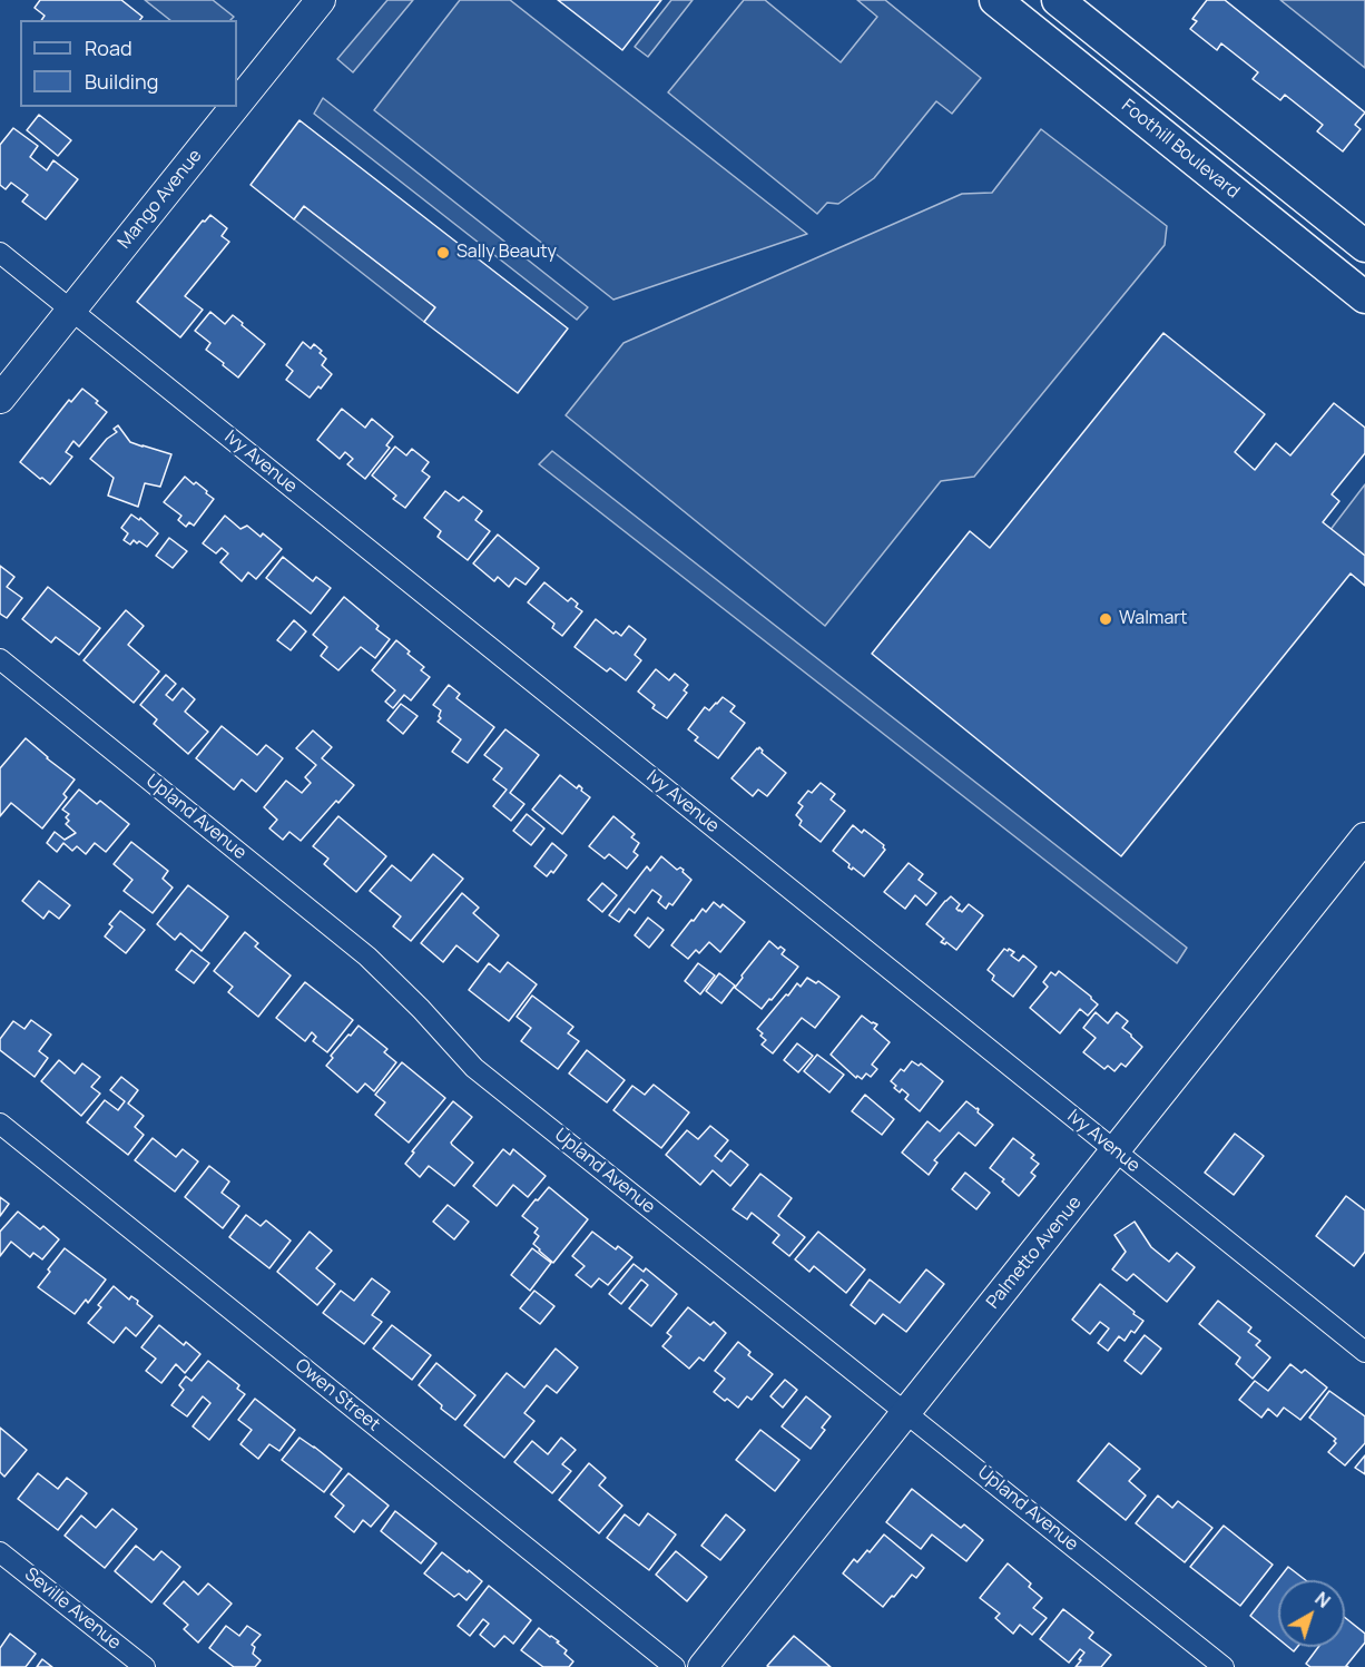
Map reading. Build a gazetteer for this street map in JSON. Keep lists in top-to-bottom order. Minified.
{"streets":{"main road":["Foothill Boulevard"],"street":["Mango Avenue","Ivy Avenue","Upland Avenue","Palmetto Avenue","Owen Street","Seville Avenue"]},"crossings":[["Mango Avenue","Ivy Avenue"],["Ivy Avenue","Palmetto Avenue"],["Upland Avenue","Palmetto Avenue"]],"places":["Sally Beauty","Walmart"],"legend":["Road","Building"],"north":"top right"}
